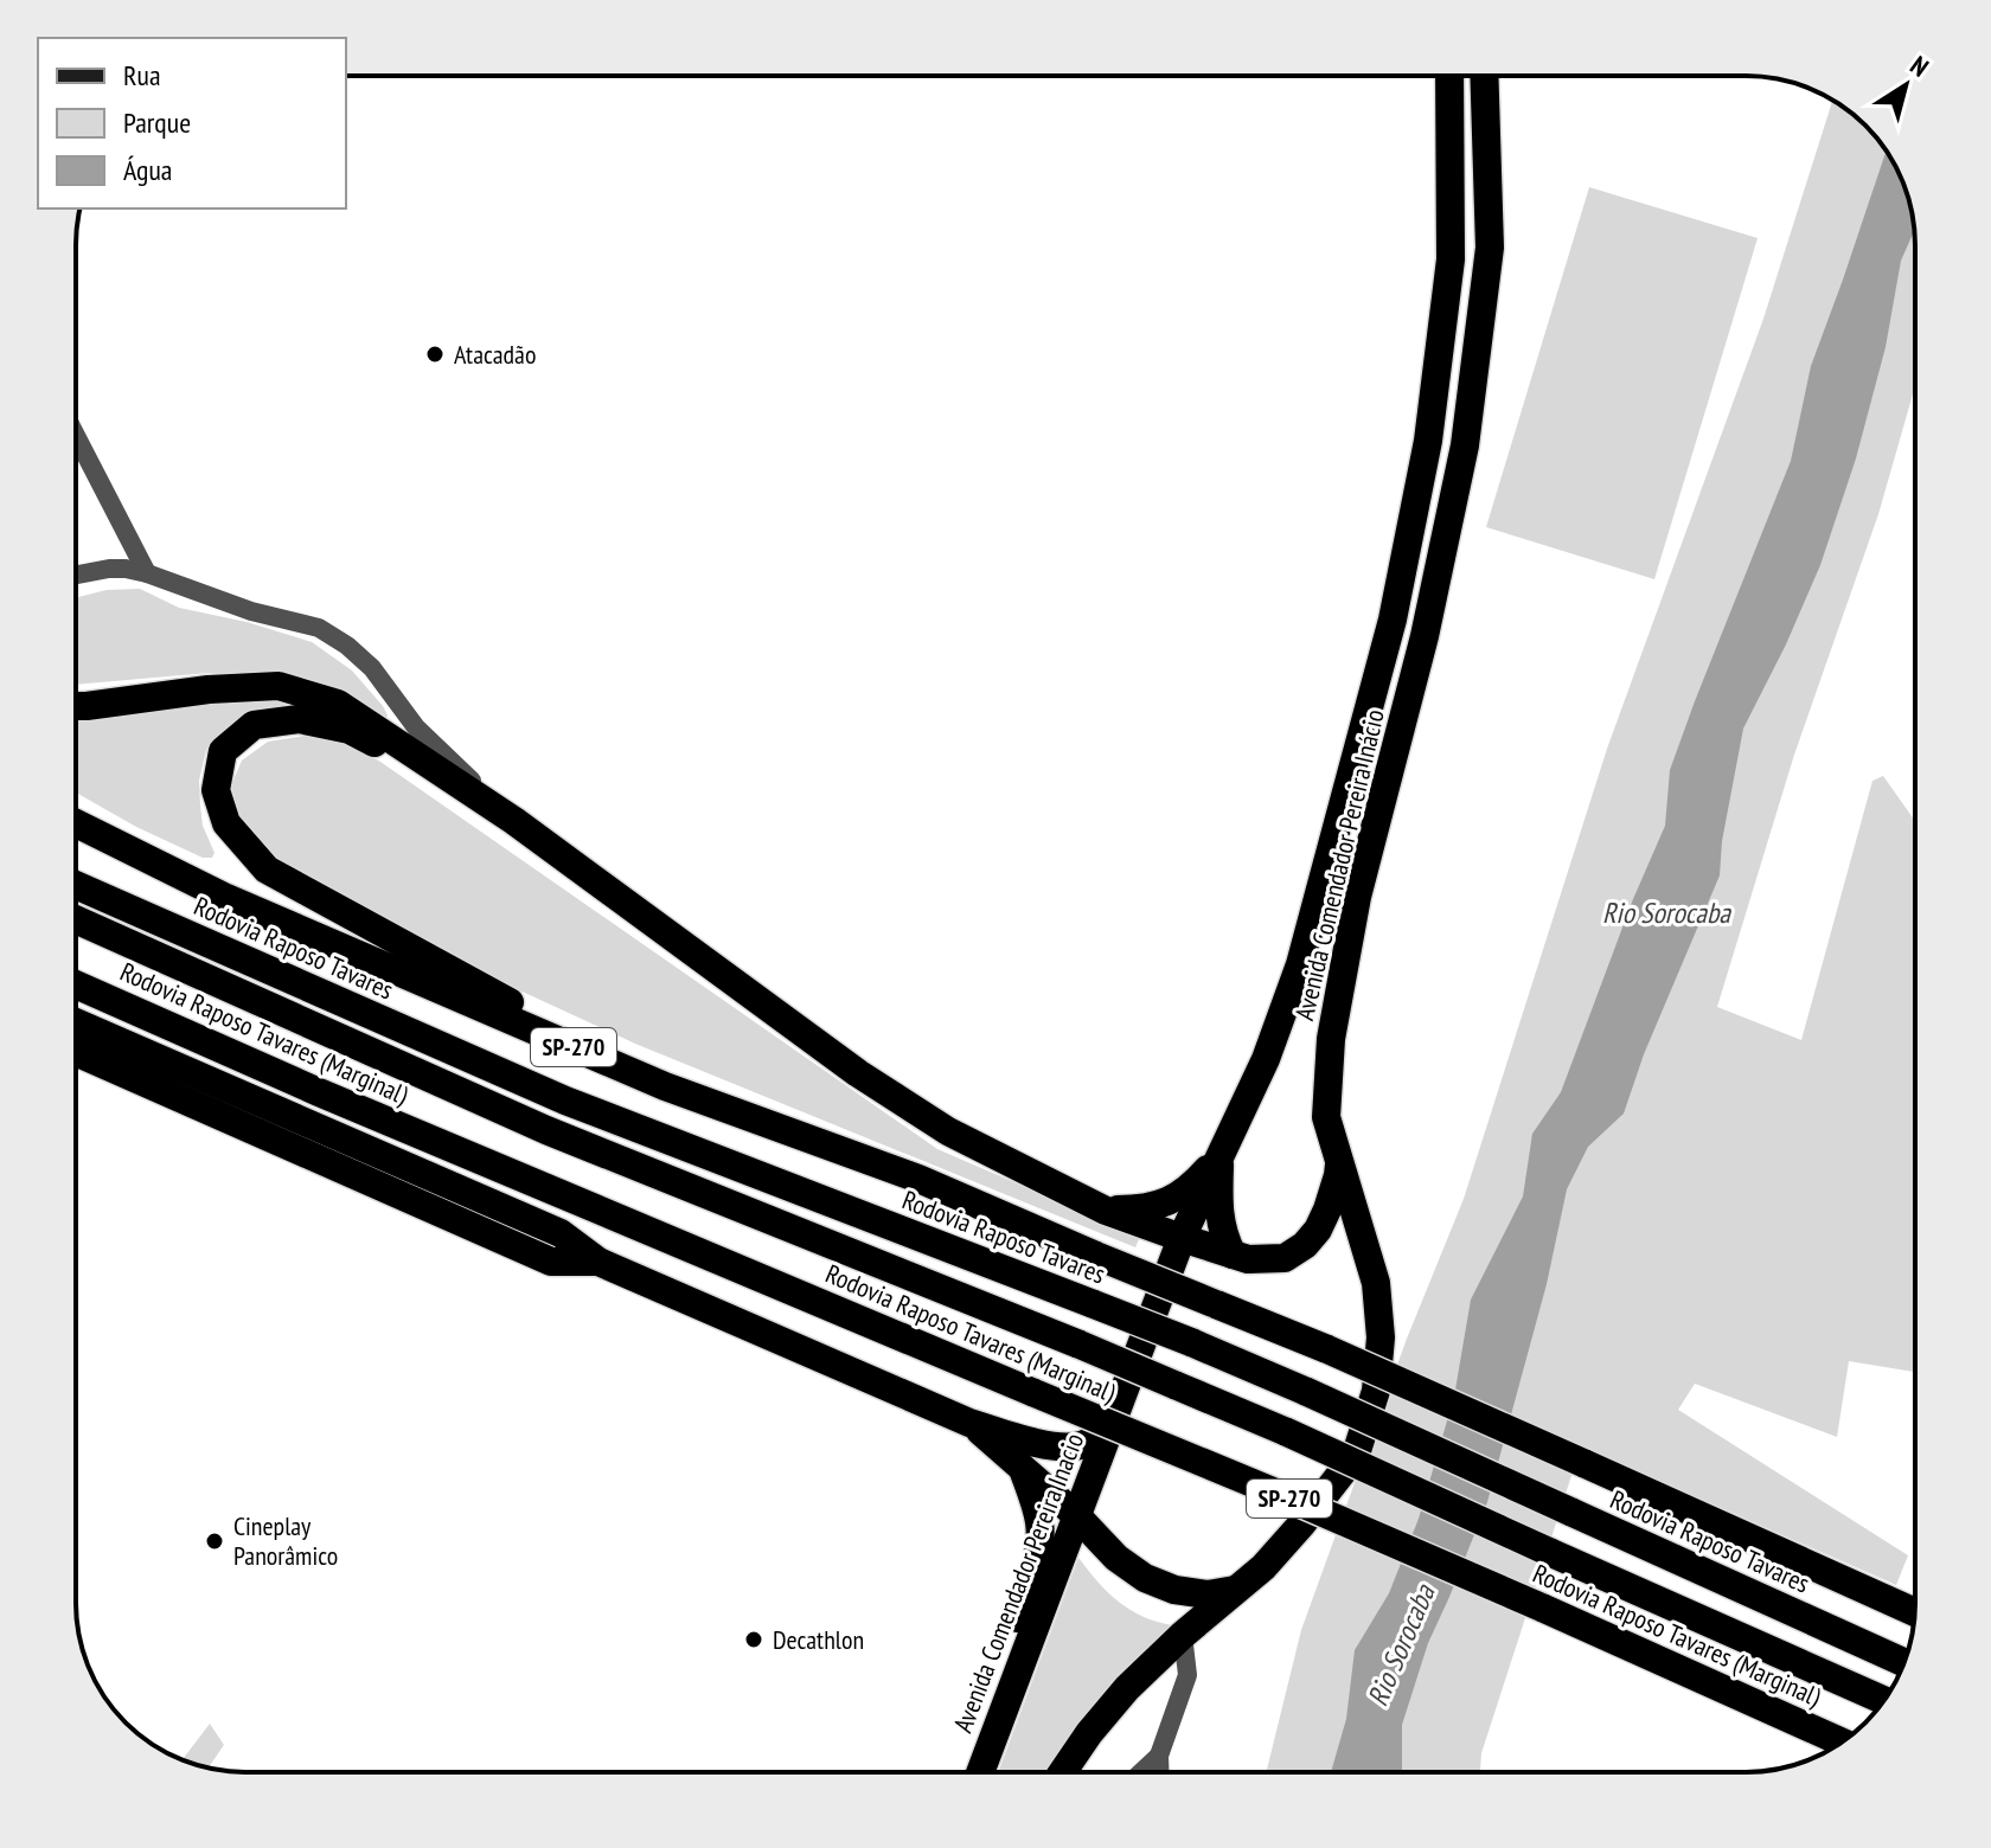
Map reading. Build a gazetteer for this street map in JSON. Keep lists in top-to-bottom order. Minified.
{"streets":{"highway":["Avenida Comendador Pereira Inácio","Rodovia Raposo Tavares","Rodovia Raposo Tavares (Marginal)","SP-270","Avenida Comendador Pereira Inacio"]},"crossings":[["Avenida Comendador Pereira Inácio","Avenida Comendador Pereira Inacio"],["Rodovia Raposo Tavares","SP-270"]],"water":["Rio Sorocaba"],"places":["Atacadão","Cineplay Panorâmico","Decathlon"],"legend":["Rua","Parque","Água"],"north":"top right"}
